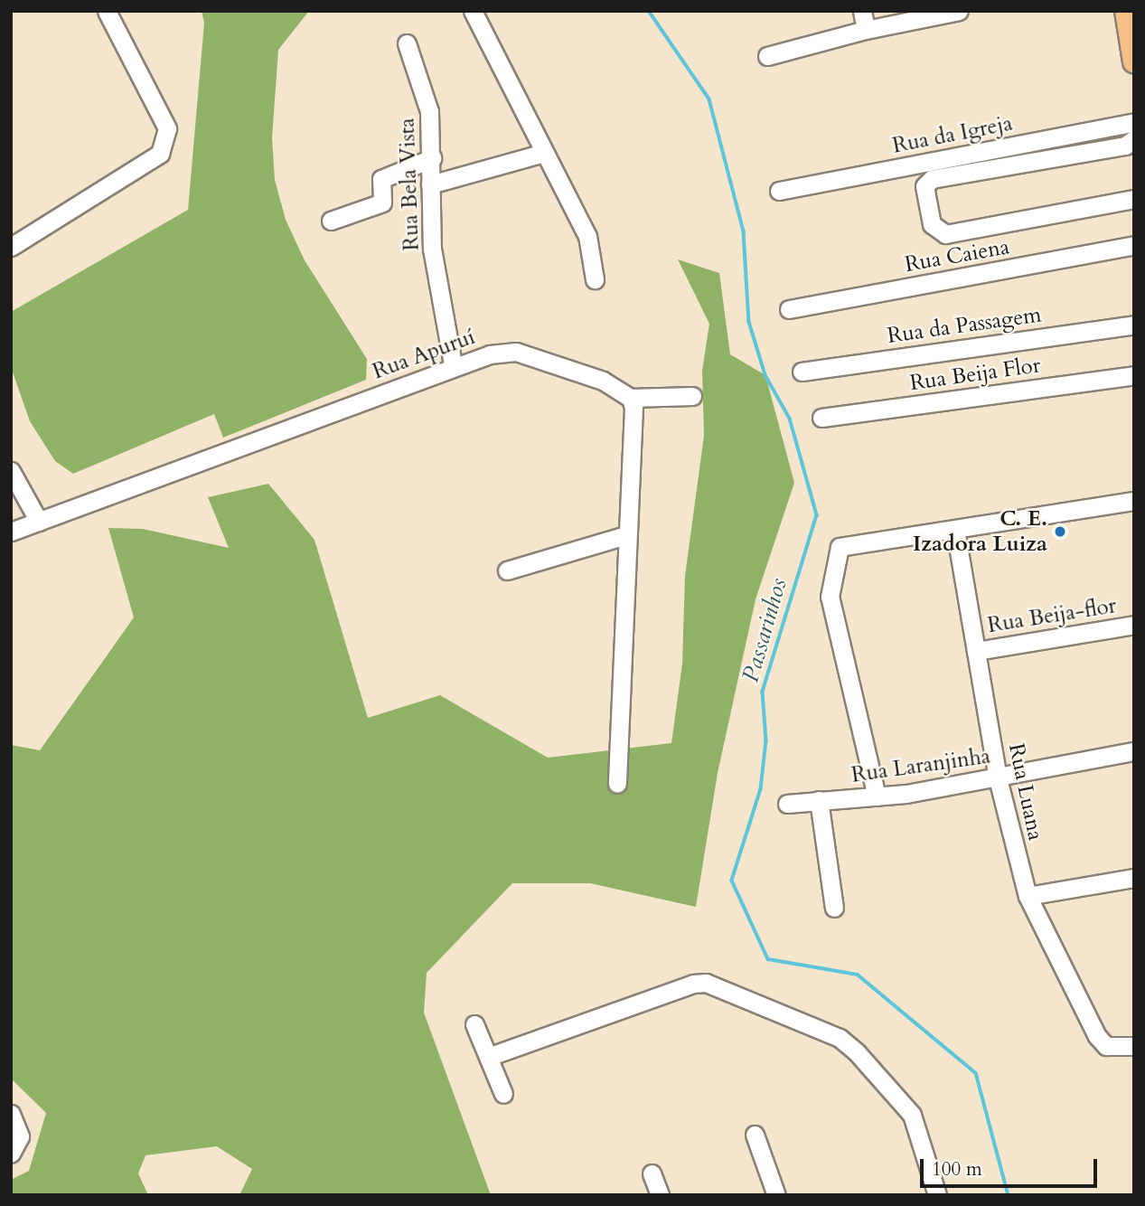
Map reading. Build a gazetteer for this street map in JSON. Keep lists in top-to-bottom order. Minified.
{"streets":{"street":["Rua da Igreja","Rua Bela Vista","Rua Caiena","Rua da Passagem","Rua Apuruí","Rua Beija Flor","Rua Beija-flor","Rua Laranjinha","Rua Luana"]},"crossings":[["Rua Bela Vista","Rua Apuruí"],["Rua Beija-flor","Rua Luana"],["Rua Laranjinha","Rua Luana"]],"water":["Passarinhos"],"places":["C. E. Izadora Luiza"],"scale_bar":"100 m"}
